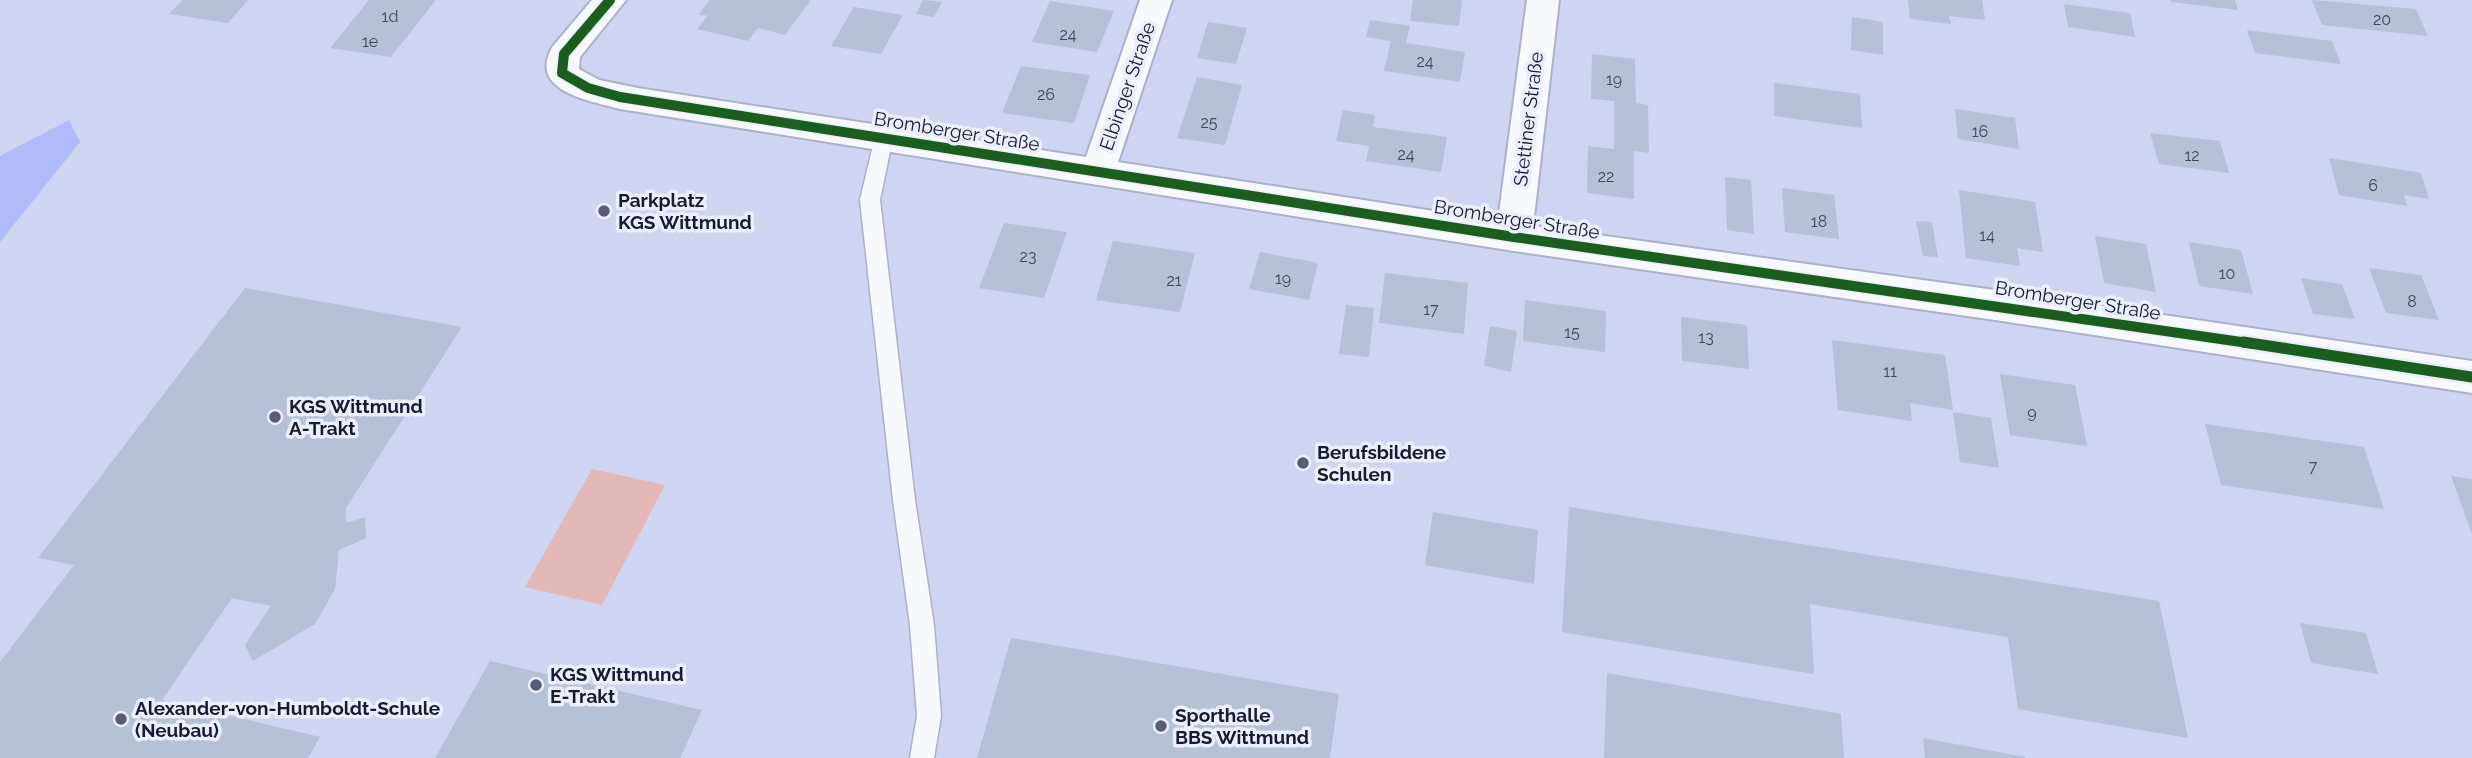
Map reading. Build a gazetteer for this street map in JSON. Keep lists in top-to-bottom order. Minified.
{"streets":{"street":["Elbinger Straße","Stettiner Straße","Bromberger Straße"]},"crossings":[["Elbinger Straße","Bromberger Straße"],["Stettiner Straße","Bromberger Straße"]],"places":["Parkplatz KGS Wittmund","KGS Wittmund A-Trakt","Berufsbildene Schulen","KGS Wittmund E-Trakt","Alexander-von-Humboldt-Schule (Neubau)","Sporthalle BBS Wittmund"],"house_numbers":["1d","20","24","1e","24","19","26","25","16","24","12","22","6","18","14","23","10","19","21","8","17","15","13","11","9","7"]}
